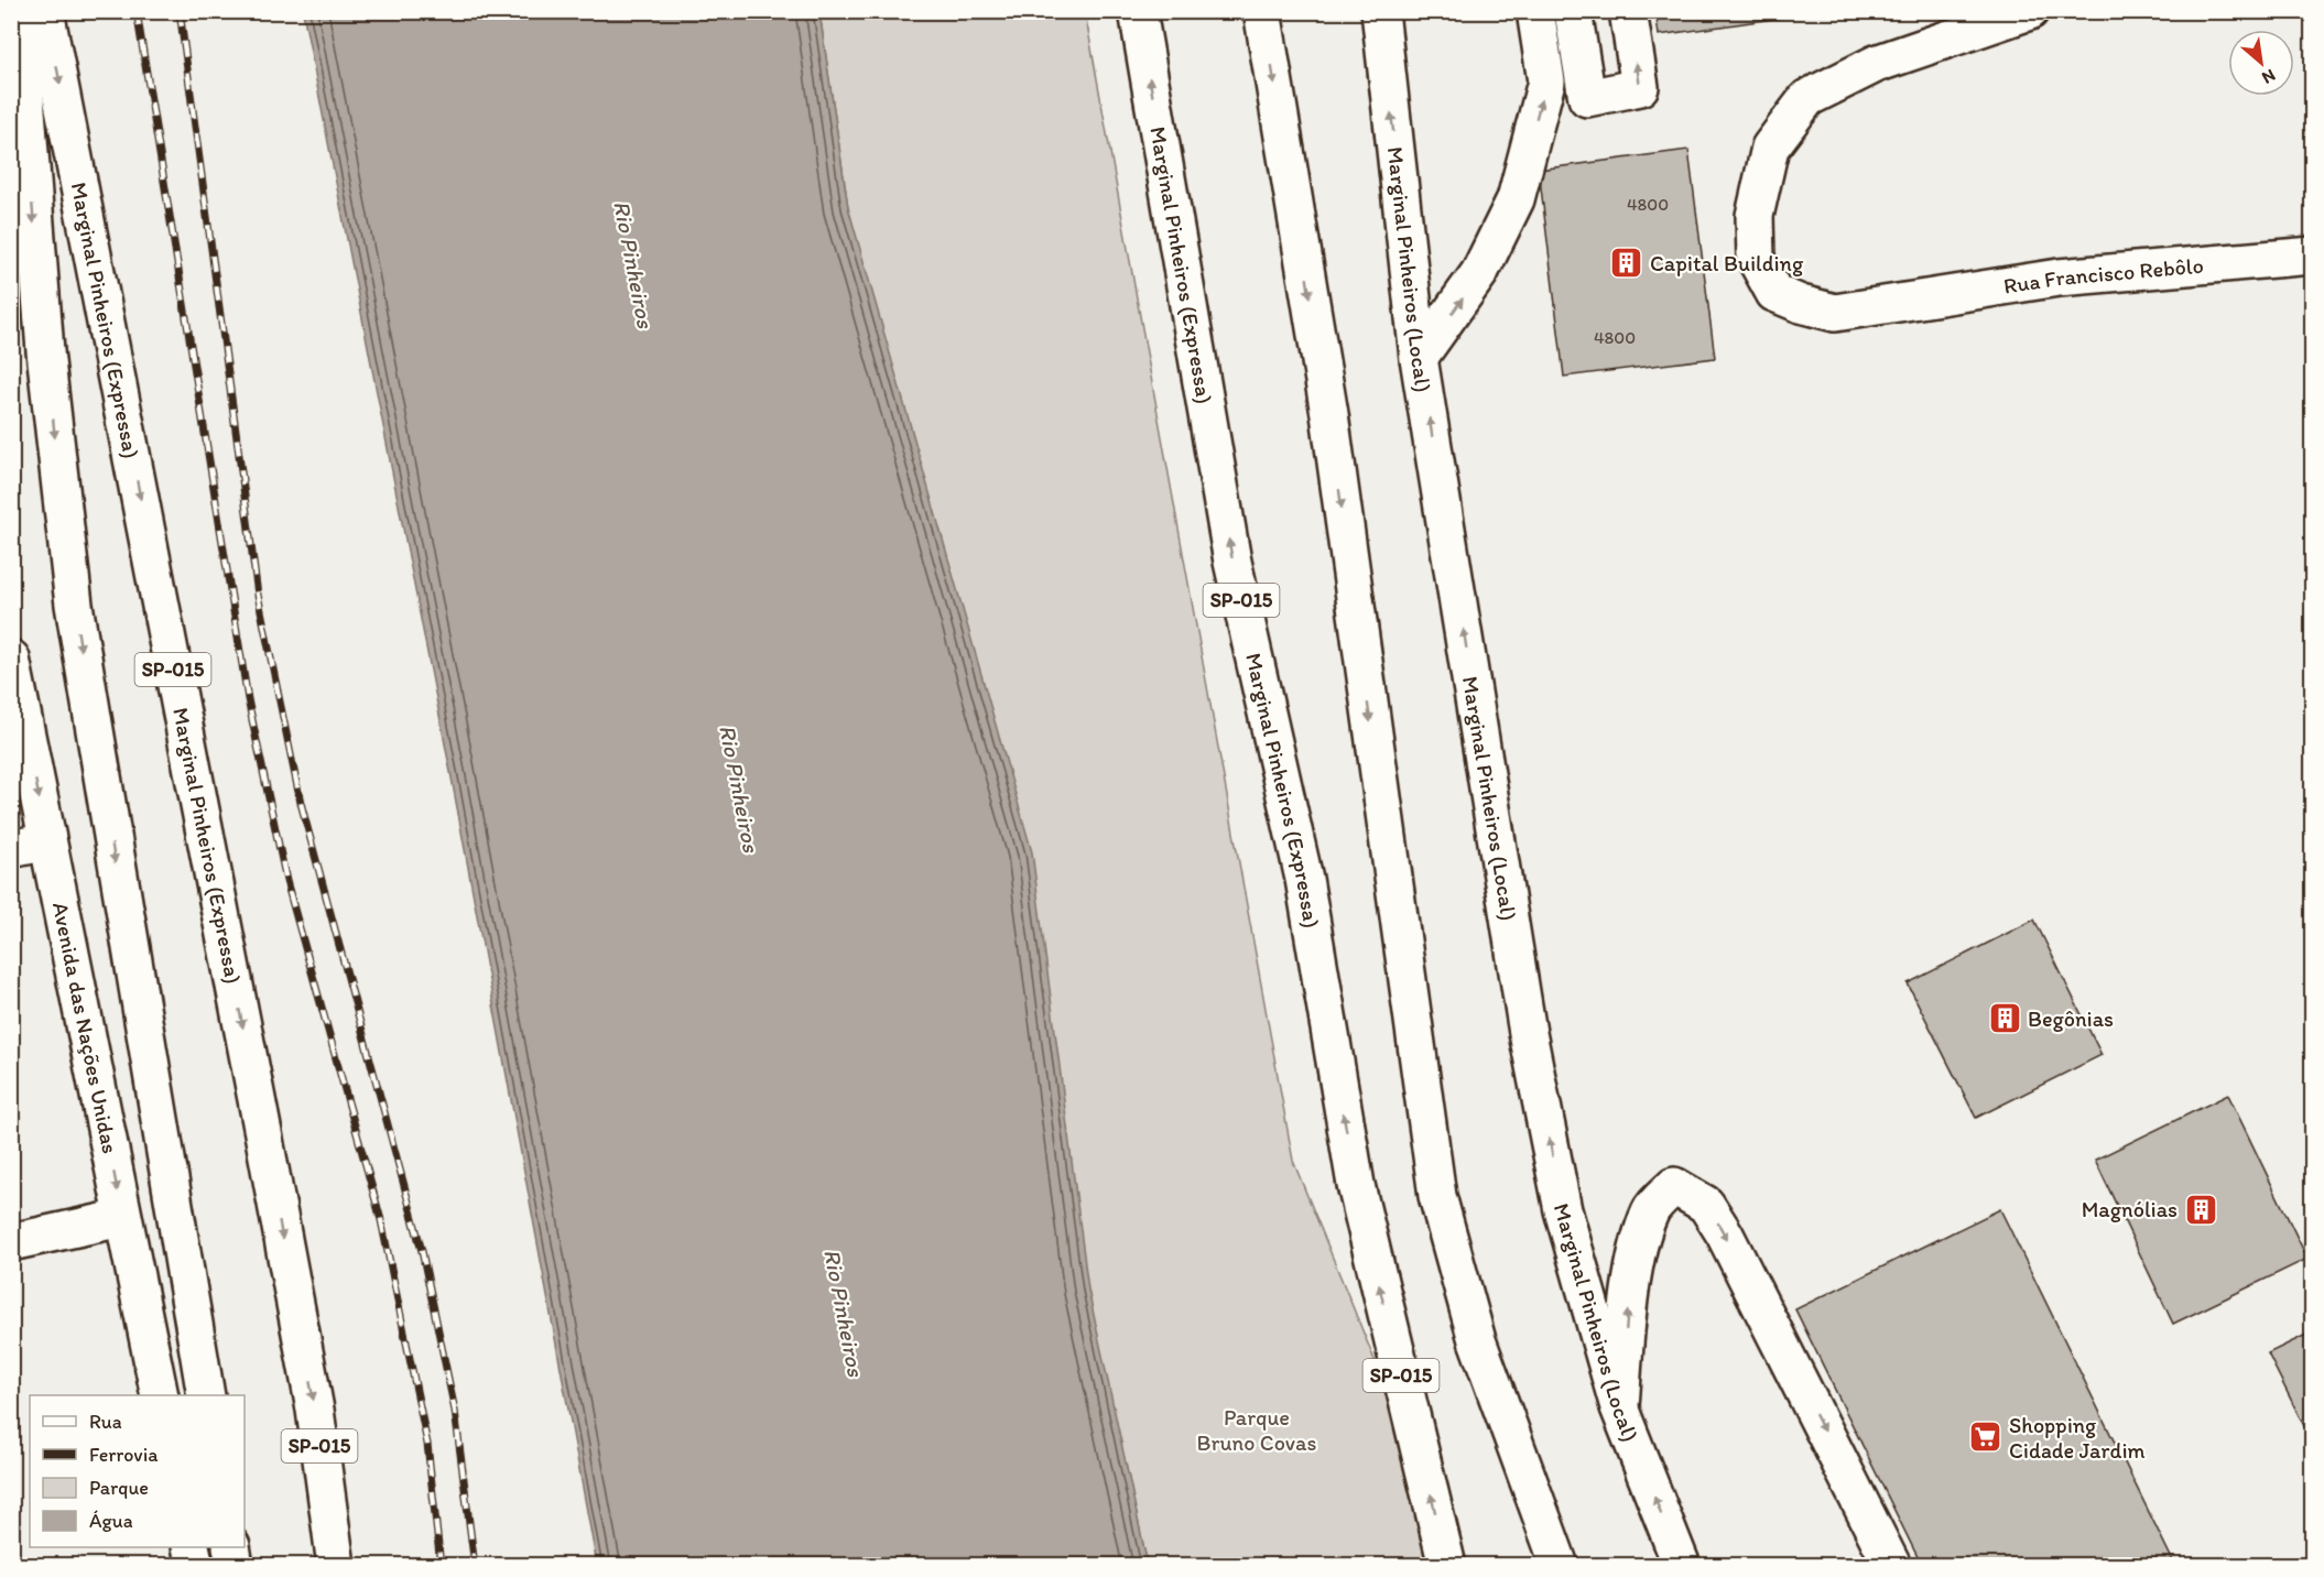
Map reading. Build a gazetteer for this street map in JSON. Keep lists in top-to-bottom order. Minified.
{"streets":{"main road":["Marginal Pinheiros (Expressa)","Marginal Pinheiros (Local)","Rua Francisco Rebôlo","SP-015","Avenida das Nações Unidas"]},"water":["Rio Pinheiros"],"parks":["Parque Bruno Covas"],"places":{"building":["Capital Building","Begônias","Magnólias"],"supermarket":["Shopping Cidade Jardim"]},"house_numbers":["4800","4800"],"legend":["Rua","Ferrovia","Parque","Água"],"north":"bottom right"}
